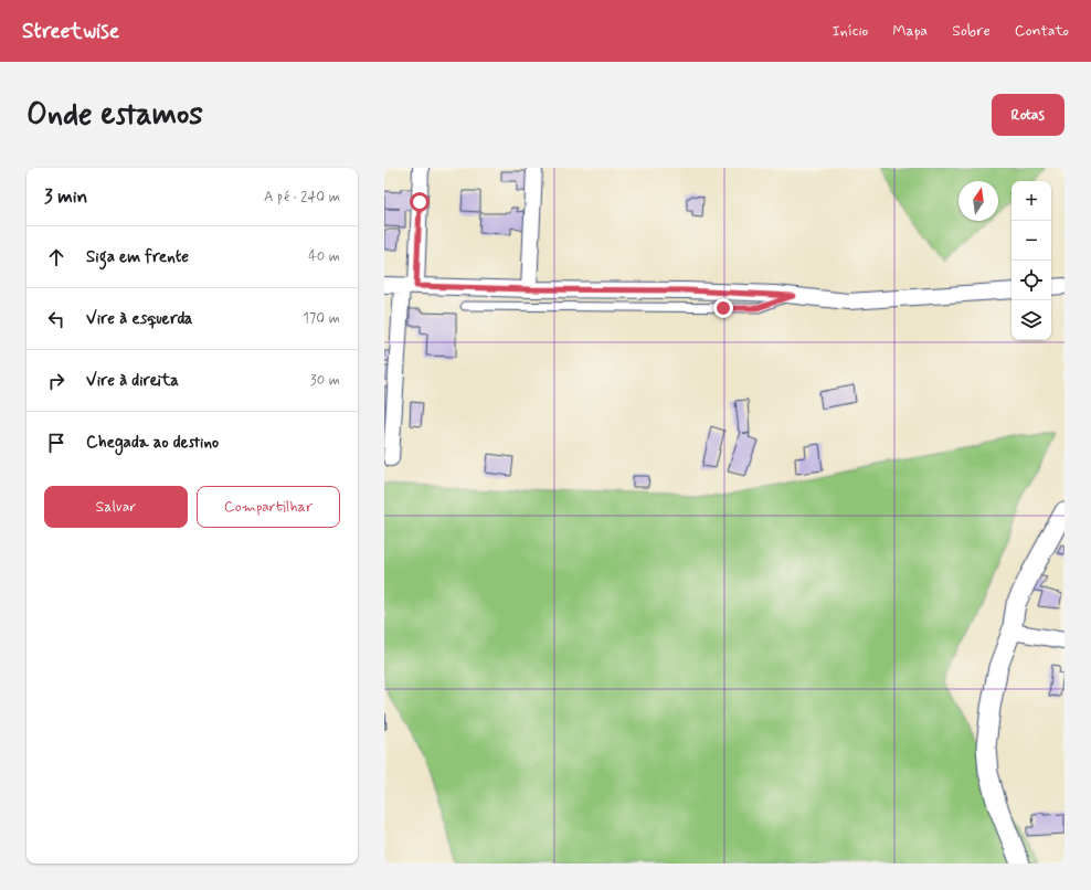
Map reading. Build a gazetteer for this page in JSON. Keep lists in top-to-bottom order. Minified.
{"north":"top","page":{"header":"Streetwise","nav":["Início","Mapa","Sobre","Contato"],"buttons":["Rotas",["Salvar","Compartilhar"]],"title":"Onde estamos","heading":["3 min","A pé · 240 m"],"map_buttons":["+","−"],"list":[["Siga em frente","40 m"],["Vire à esquerda","170 m"],["Vire à direita","30 m"],"Chegada ao destino"]}}
